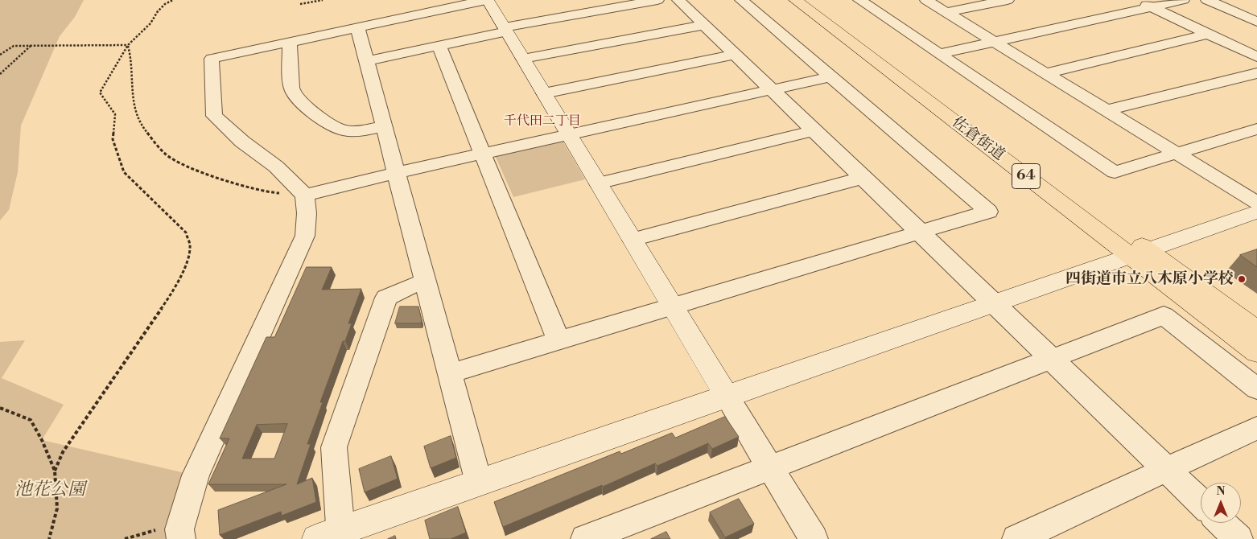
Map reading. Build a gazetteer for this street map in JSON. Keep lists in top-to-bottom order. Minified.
{"streets":{"main road":["佐倉街道","64"]},"districts":["千代田二丁目"],"parks":["池花公園"],"places":["四街道市立八木原小学校"],"north":"top"}
